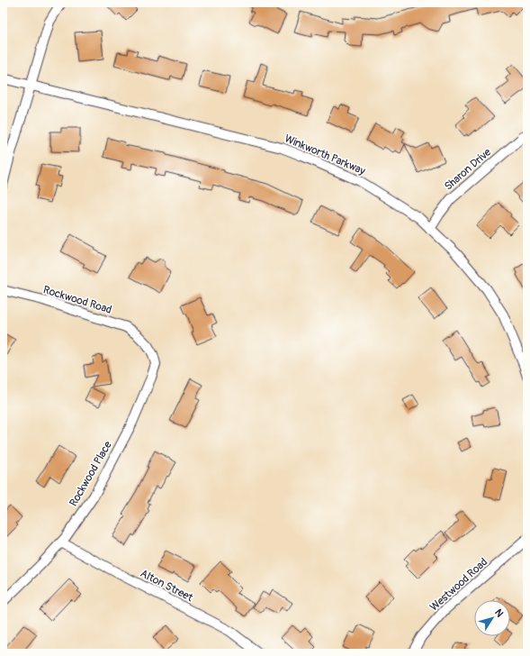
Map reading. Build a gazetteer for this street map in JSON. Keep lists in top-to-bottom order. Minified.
{"streets":{"street":["Winkworth Parkway","Sharon Drive","Rockwood Road","Rockwood Place","Westwood Road","Alton Street"]},"crossings":[["Winkworth Parkway","Sharon Drive"],["Rockwood Road","Rockwood Place"],["Rockwood Place","Alton Street"]],"north":"top right"}
